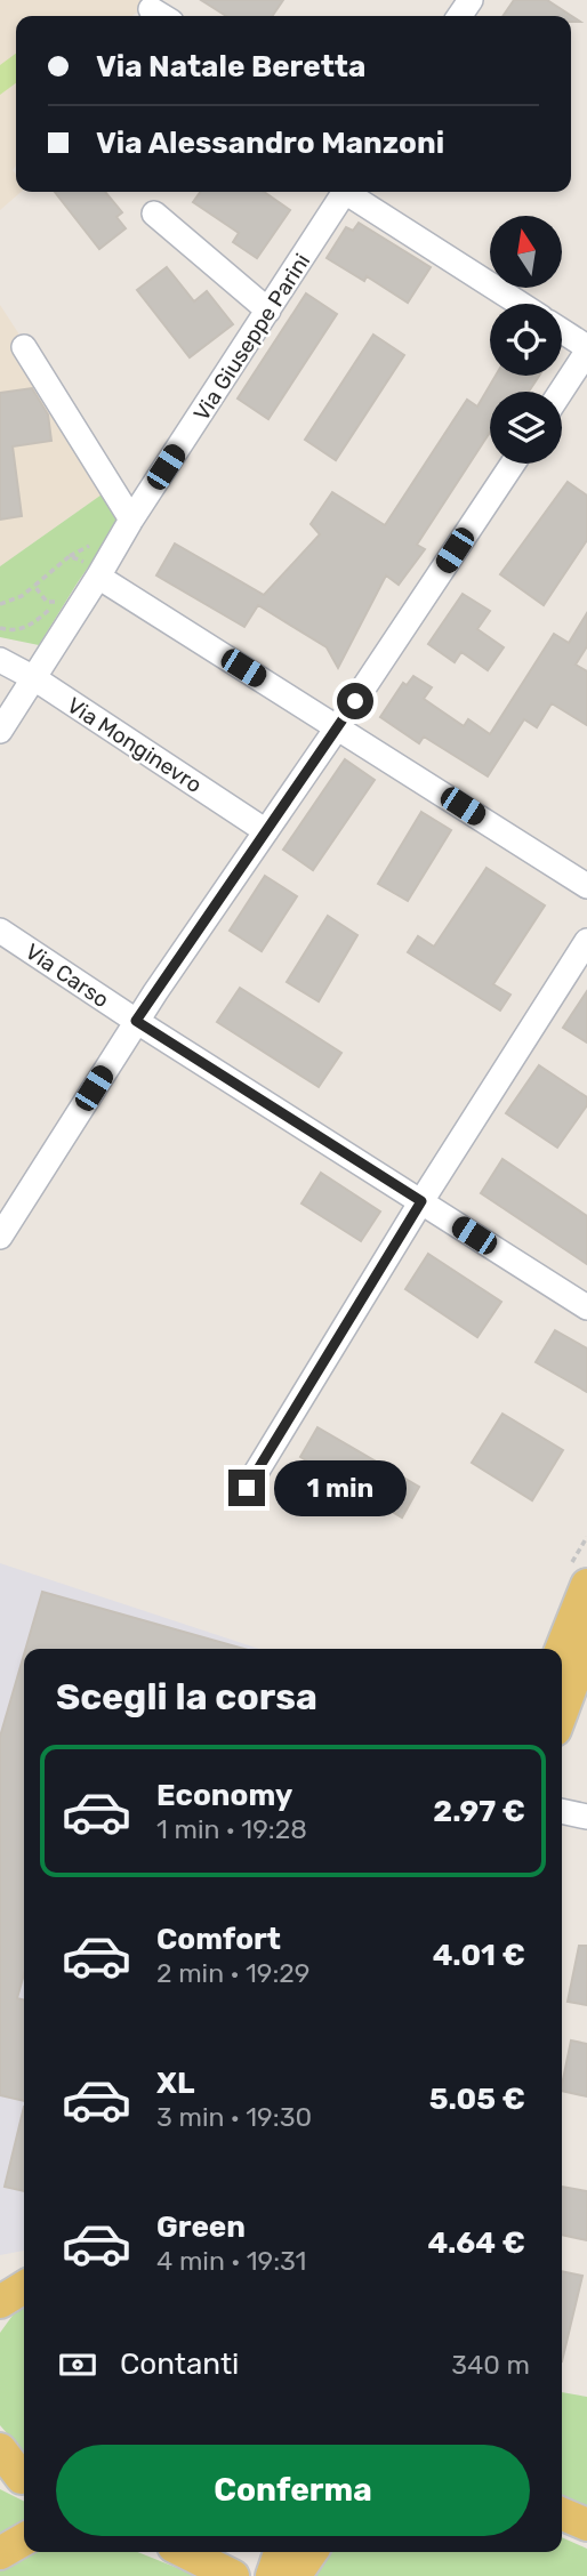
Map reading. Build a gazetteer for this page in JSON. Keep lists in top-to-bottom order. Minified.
{"streets":{"street":["Via Giuseppe Parini","Via Monginevro","Via Carso"]},"crossings":[["Via Giuseppe Parini","Via Monginevro"]],"north":"top","page":{"banner":["Via Natale Beretta","Via Alessandro Manzoni"],"bubble":"1 min","heading":"Scegli la corsa","list":[{"name":"Economy","note":"1 min · 19:28","value":"2.97 €"},{"name":"Comfort","note":"2 min · 19:29","value":"4.01 €"},{"name":"XL","note":"3 min · 19:30","value":"5.05 €"},{"name":"Green","note":"4 min · 19:31","value":"4.64 €"}],"pay":["Contanti","340 m"],"buttons":"Conferma"}}
